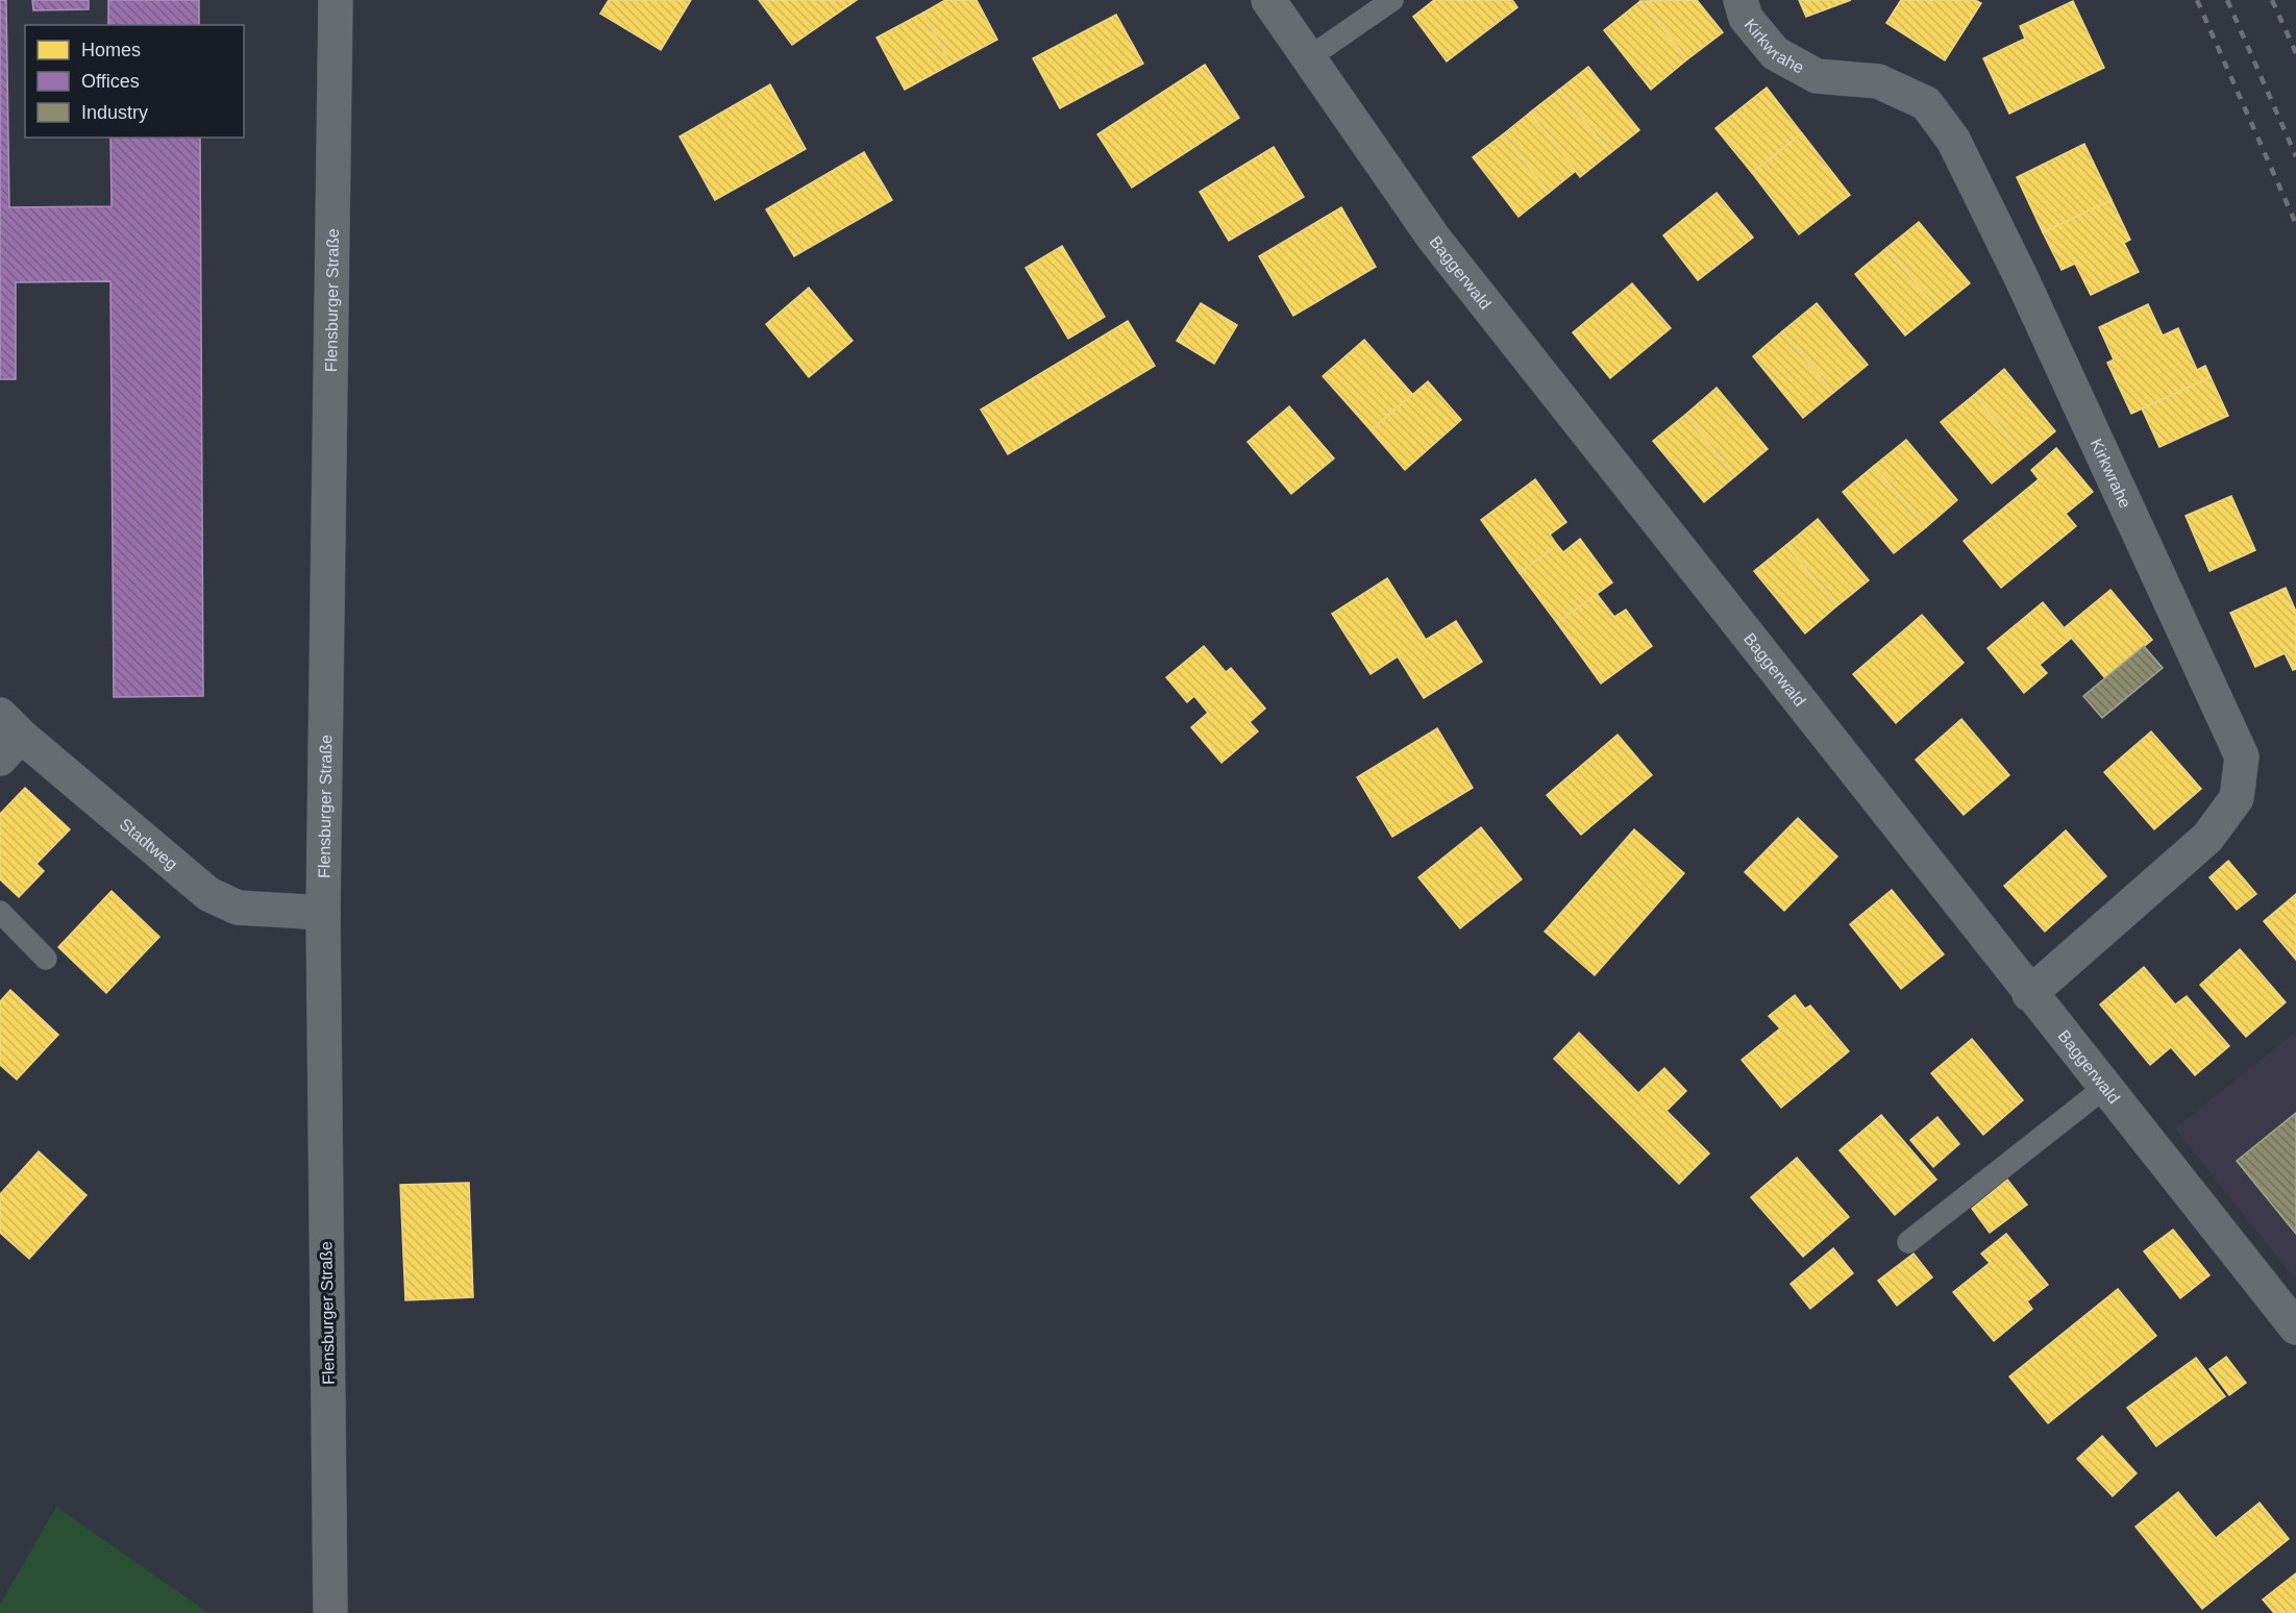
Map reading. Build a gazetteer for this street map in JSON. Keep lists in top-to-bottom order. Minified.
{"streets":{"street":["Kirkwrahe","Baggerwald","Flensburger Straße","Stadtweg"]},"crossings":[["Kirkwrahe","Baggerwald"],["Flensburger Straße","Stadtweg"]],"legend":["Homes","Offices","Industry"]}
